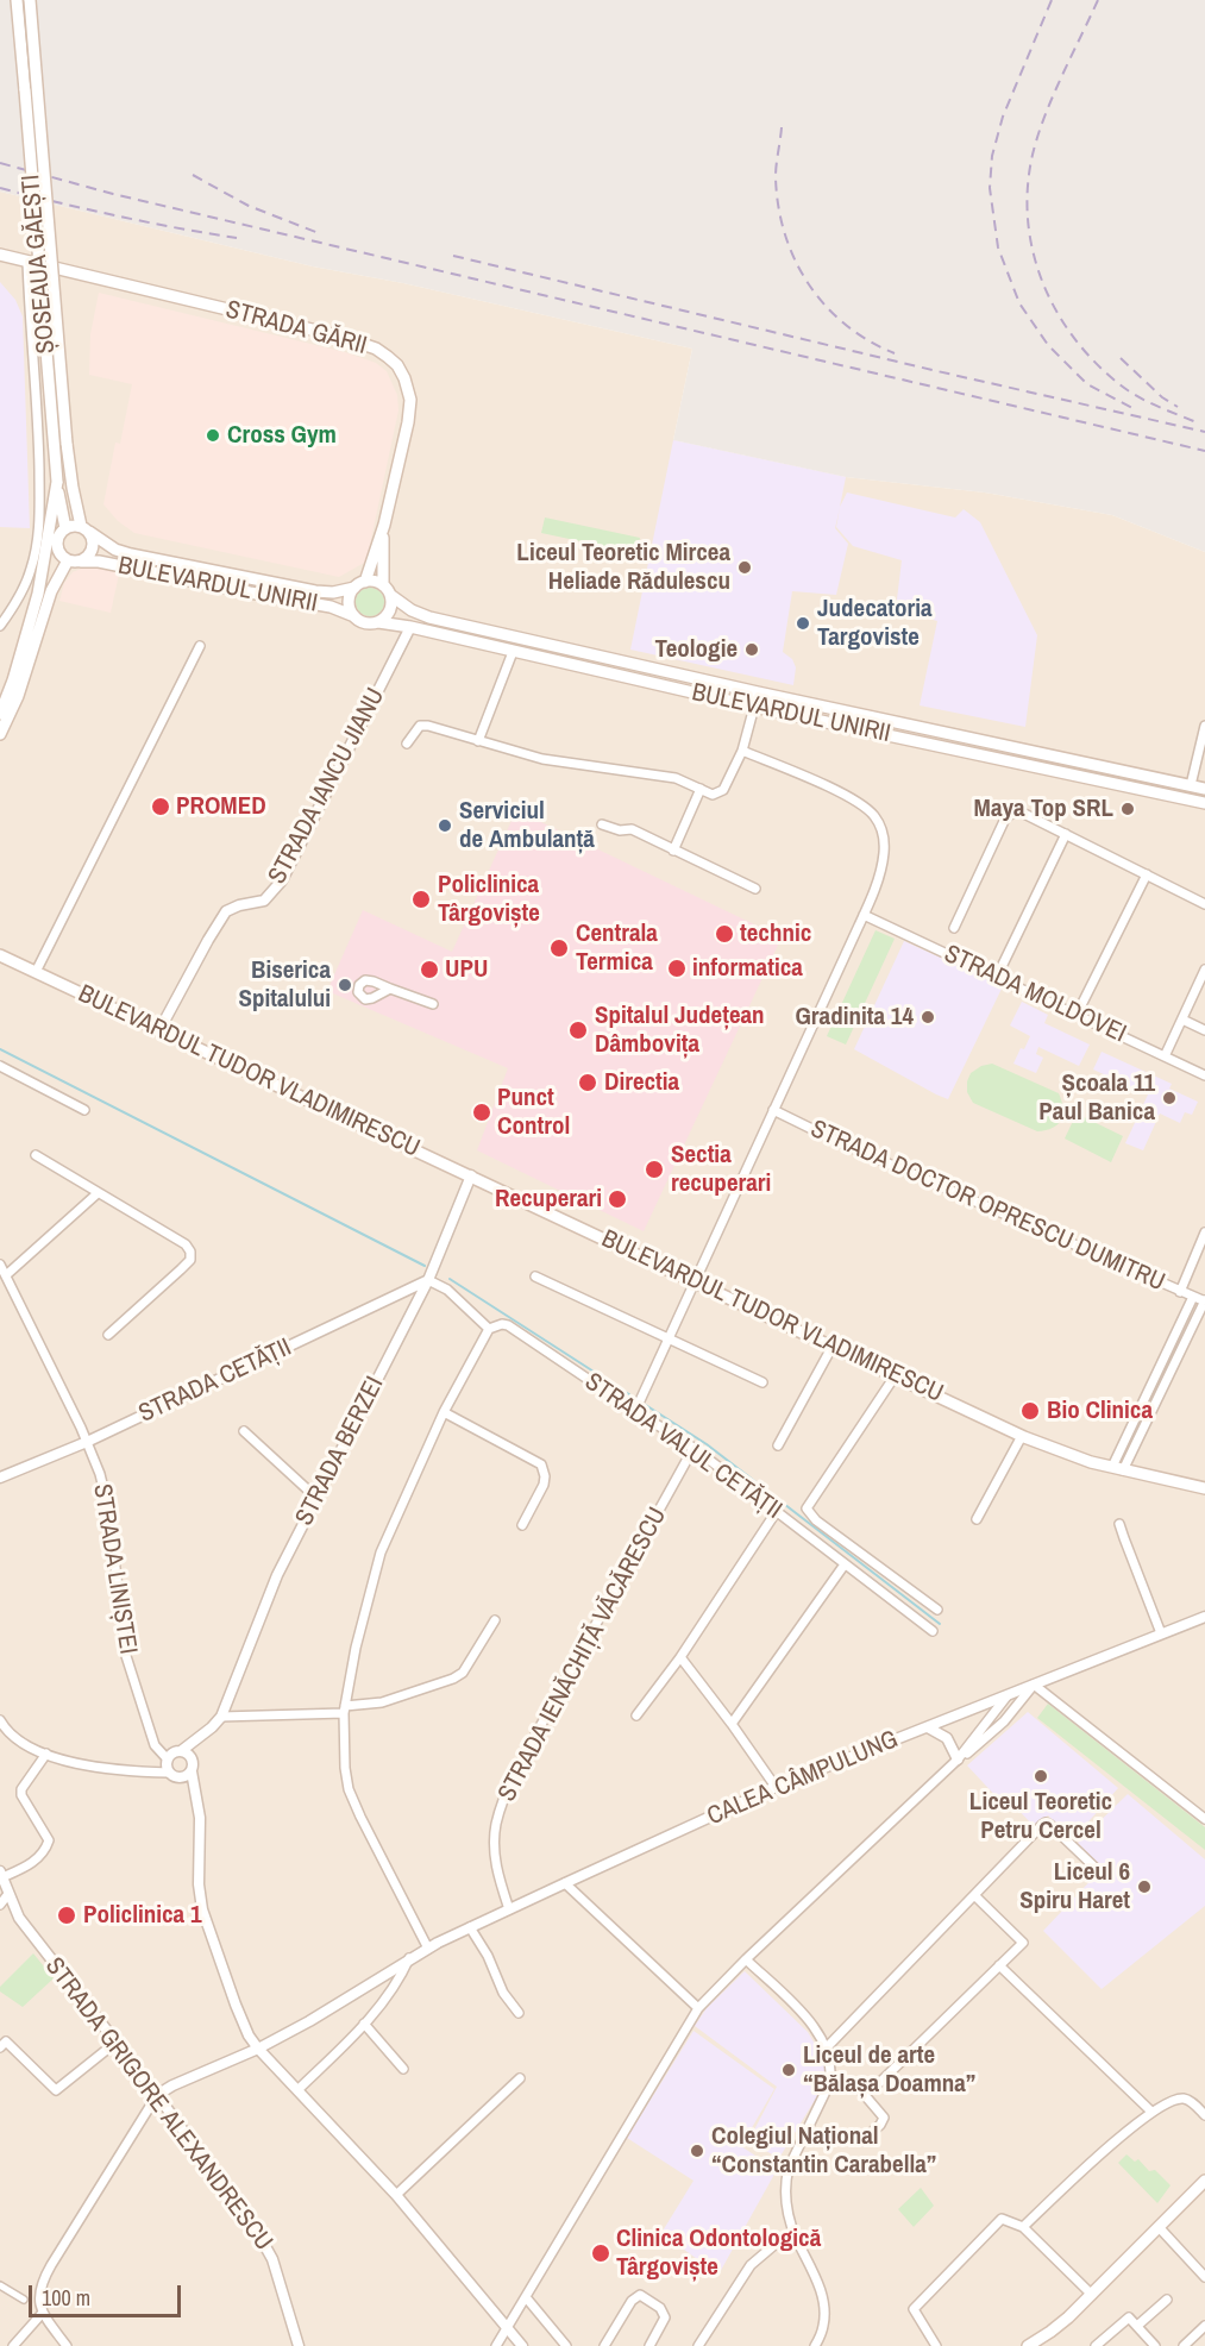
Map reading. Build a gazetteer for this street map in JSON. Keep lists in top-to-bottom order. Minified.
{"streets":{"main road":["ȘOSEAUA GĂEȘTI","STRADA GĂRII","BULEVARDUL UNIRII","BULEVARDUL TUDOR VLADIMIRESCU"],"street":["STRADA IANCU JIANU","STRADA MOLDOVEI","STRADA DOCTOR OPRESCU DUMITRU","STRADA CETĂȚII","STRADA VALUL CETĂȚII","STRADA BERZEI","STRADA LINIȘTEI","STRADA IENĂCHIȚĂ VĂCĂRESCU","CALEA CÂMPULUNG","STRADA GRIGORE ALEXANDRESCU"]},"crossings":[["ȘOSEAUA GĂEȘTI","BULEVARDUL UNIRII"],["STRADA GĂRII","BULEVARDUL UNIRII"],["BULEVARDUL UNIRII","STRADA IANCU JIANU"],["STRADA IANCU JIANU","BULEVARDUL TUDOR VLADIMIRESCU"],["BULEVARDUL TUDOR VLADIMIRESCU","STRADA VALUL CETĂȚII"],["BULEVARDUL TUDOR VLADIMIRESCU","STRADA BERZEI"],["STRADA CETĂȚII","STRADA BERZEI"],["STRADA CETĂȚII","STRADA LINIȘTEI"],["STRADA VALUL CETĂȚII","STRADA IENĂCHIȚĂ VĂCĂRESCU"],["STRADA BERZEI","STRADA LINIȘTEI"],["STRADA IENĂCHIȚĂ VĂCĂRESCU","CALEA CÂMPULUNG"],["CALEA CÂMPULUNG","STRADA GRIGORE ALEXANDRESCU"]],"places":["Cross Gym","Liceul Teoretic Mircea Heliade Rădulescu","Judecatoria Targoviste","Teologie","PROMED","Maya Top SRL","Serviciul de Ambulanță","Policlinica Târgoviște","technic","Centrala Termica","informatica","UPU","Biserica Spitalului","Gradinita 14","Spitalul Județean Dâmbovița","Directia","Școala 11 Paul Banica","Punct Control","Sectia recuperari","Recuperari","Bio Clinica","Liceul Teoretic Petru Cercel","Liceul 6 Spiru Haret","Policlinica 1","Liceul de arte “Bălașa Doamna”","Colegiul Național “Constantin Carabella”","Clinica Odontologică Târgoviște"],"scale_bar":"100 m"}
